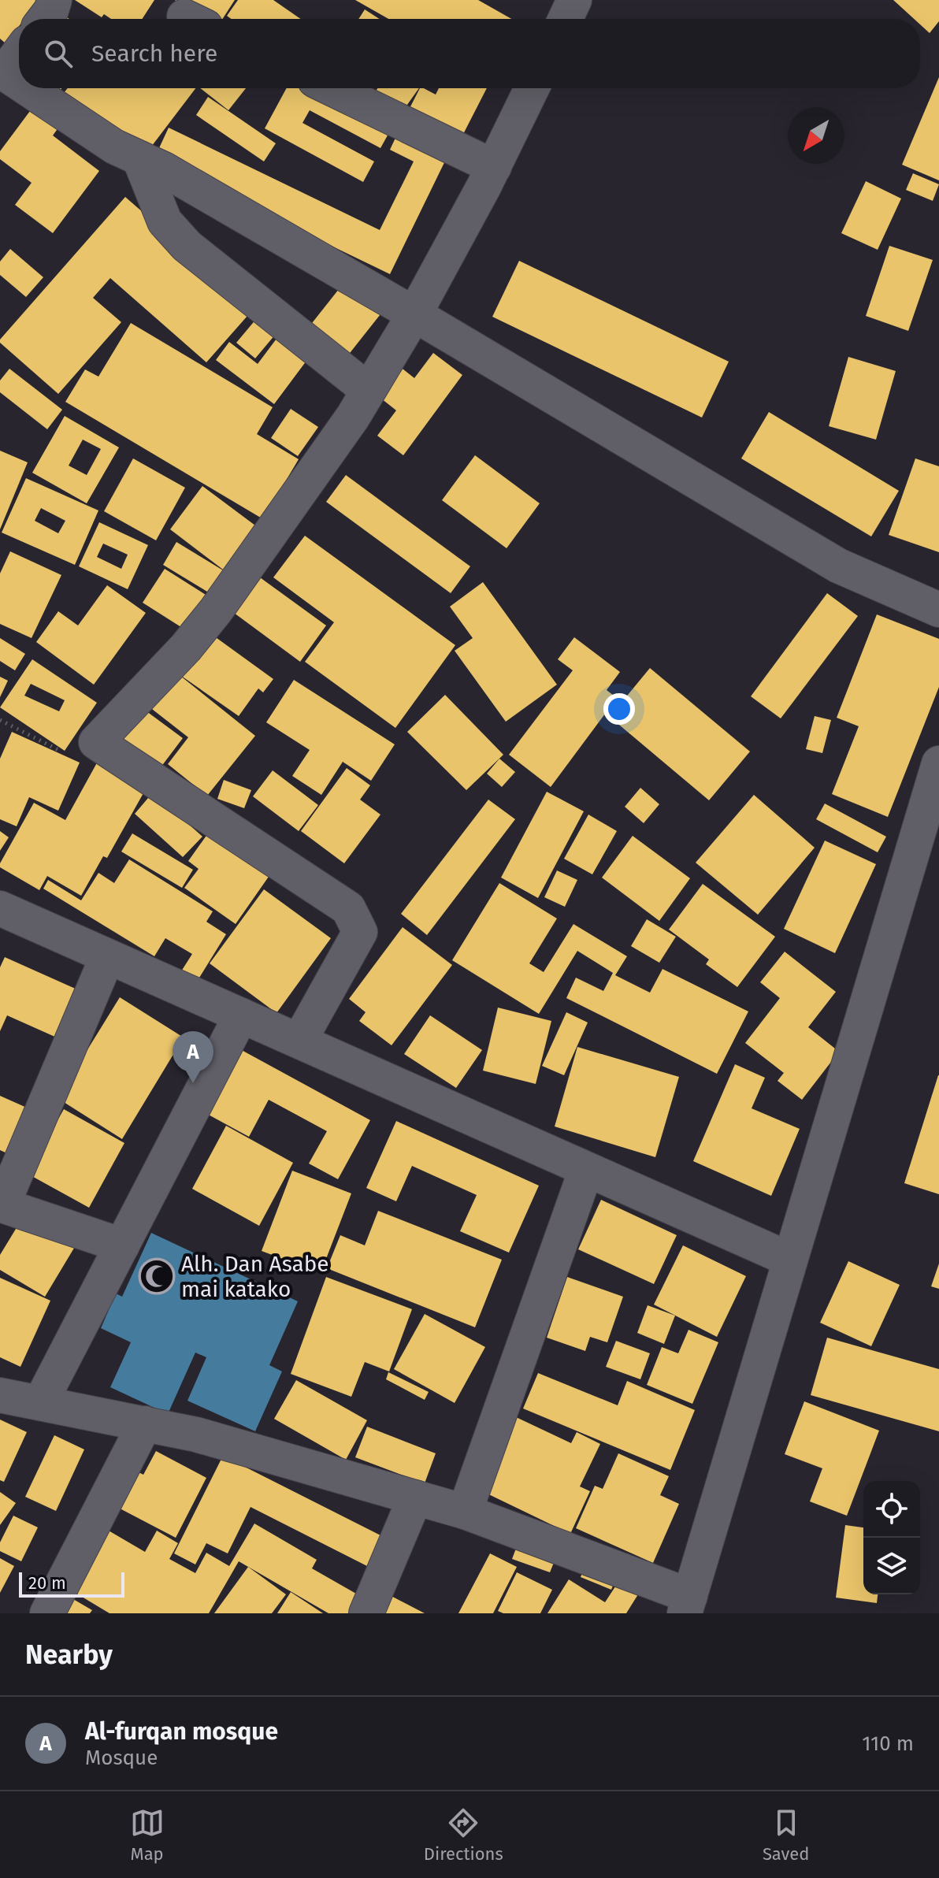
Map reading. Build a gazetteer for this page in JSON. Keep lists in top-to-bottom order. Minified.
{"places":{"mosque":["Alh. Dan Asabe mai katako"]},"scale_bar":"20 m","north":"bottom left","page":{"search":"Search here","pins":"A","scale":"20 m","heading":"Nearby","list":[{"mark":"A","name":"Al-furqan mosque","note":"Mosque","value":"110 m"}],"nav":["Map","Directions","Saved"]}}
